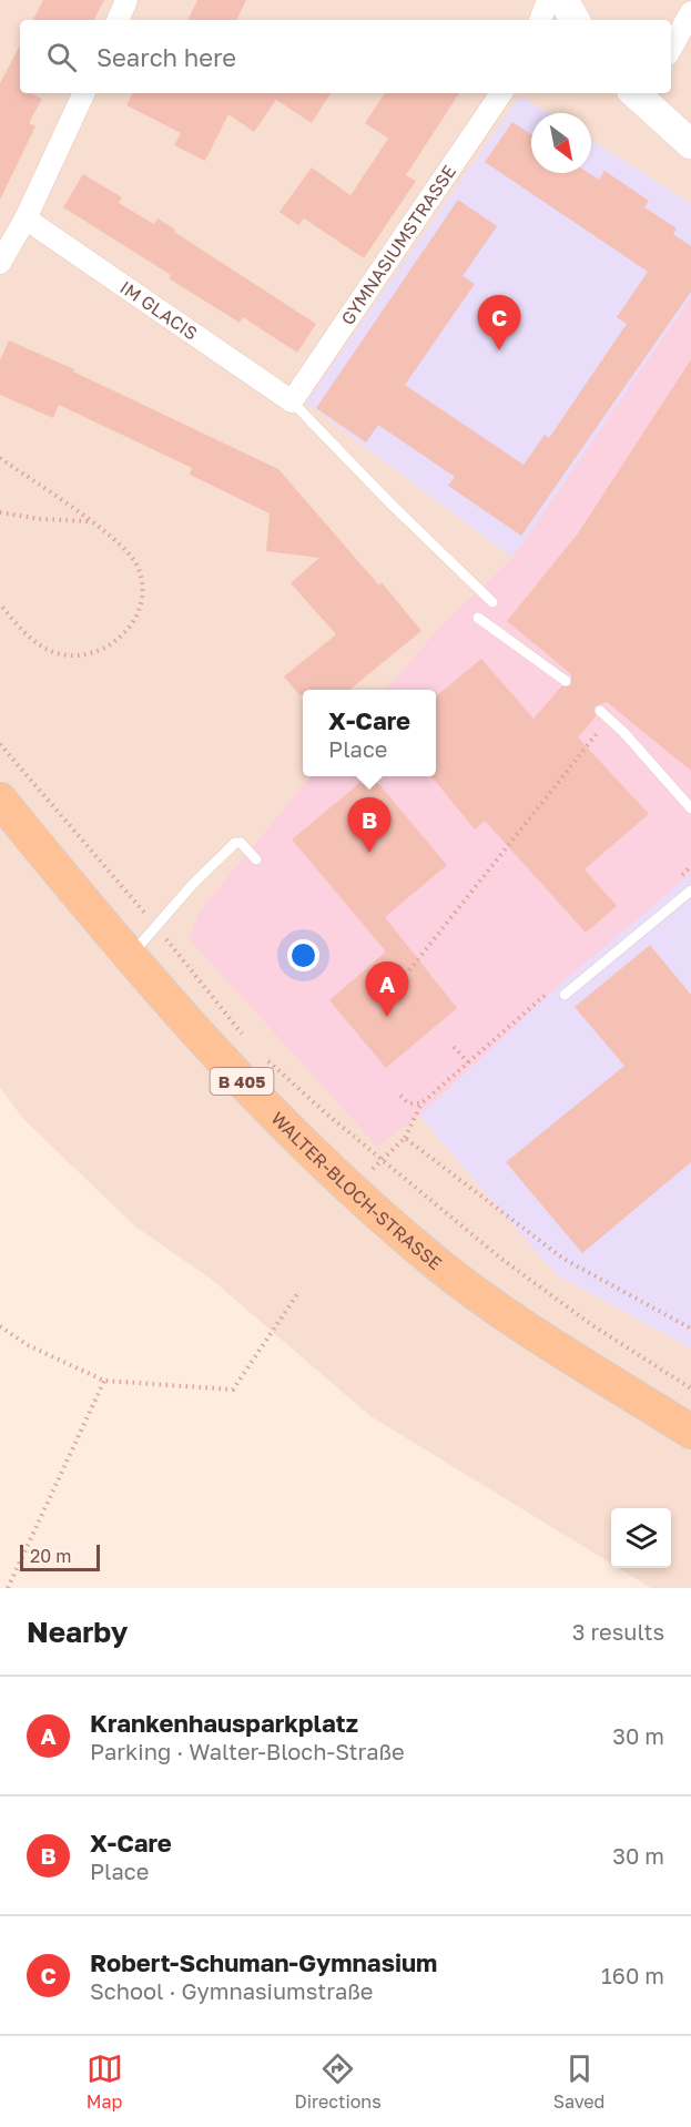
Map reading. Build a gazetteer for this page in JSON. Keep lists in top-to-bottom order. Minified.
{"streets":{"main road":["B 405","WALTER-BLOCH-STRASSE"],"street":["GYMNASIUMSTRASSE","IM GLACIS"]},"crossings":[["GYMNASIUMSTRASSE","IM GLACIS"]],"scale_bar":"20 m","north":"bottom right","page":{"search":"Search here","pins":["C","B","A"],"popup":["X-Care","Place"],"scale":"20 m","heading":["Nearby","3 results"],"list":[{"mark":"A","name":"Krankenhausparkplatz","note":"Parking · Walter-Bloch-Straße","value":"30 m"},{"mark":"B","name":"X-Care","note":"Place","value":"30 m"},{"mark":"C","name":"Robert-Schuman-Gymnasium","note":"School · Gymnasiumstraße","value":"160 m"}],"nav":["Map","Directions","Saved"]}}
